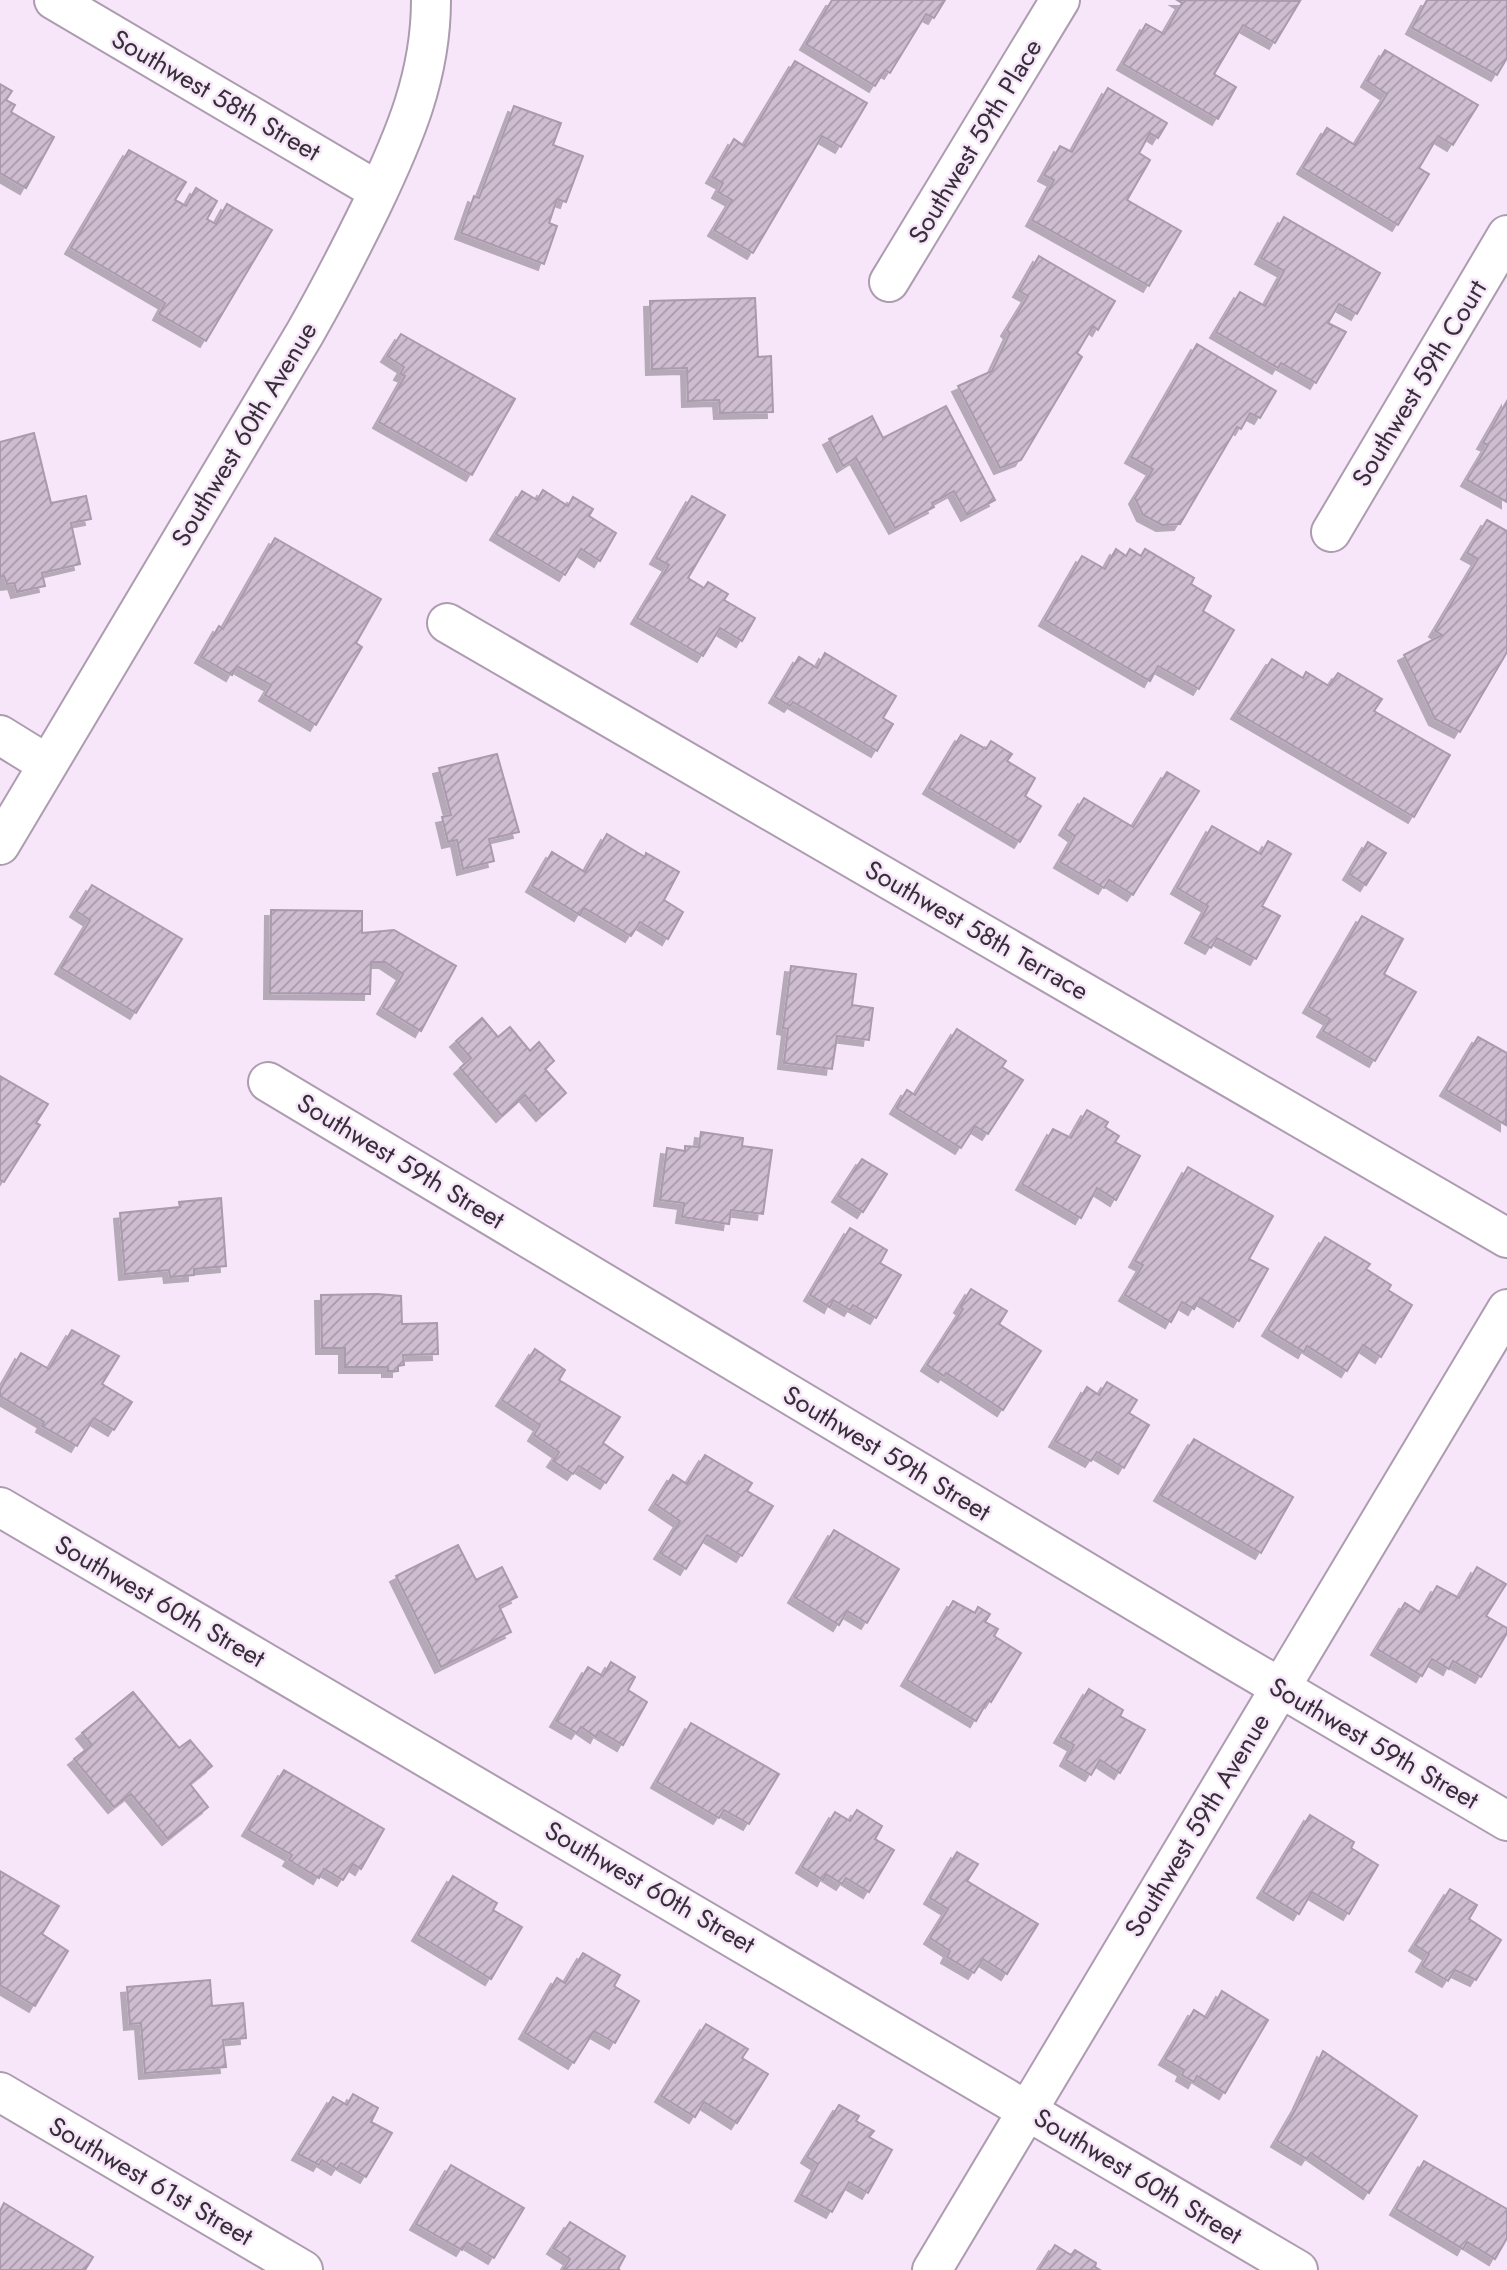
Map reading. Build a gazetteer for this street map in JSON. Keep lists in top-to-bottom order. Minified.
{"streets":{"street":["Southwest 58th Street","Southwest 59th Place","Southwest 59th Court","Southwest 60th Avenue","Southwest 58th Terrace","Southwest 59th Street","Southwest 60th Street","Southwest 59th Avenue","Southwest 61st Street"]},"crossings":[["Southwest 58th Street","Southwest 60th Avenue"],["Southwest 59th Street","Southwest 59th Avenue"],["Southwest 60th Street","Southwest 59th Avenue"]]}
